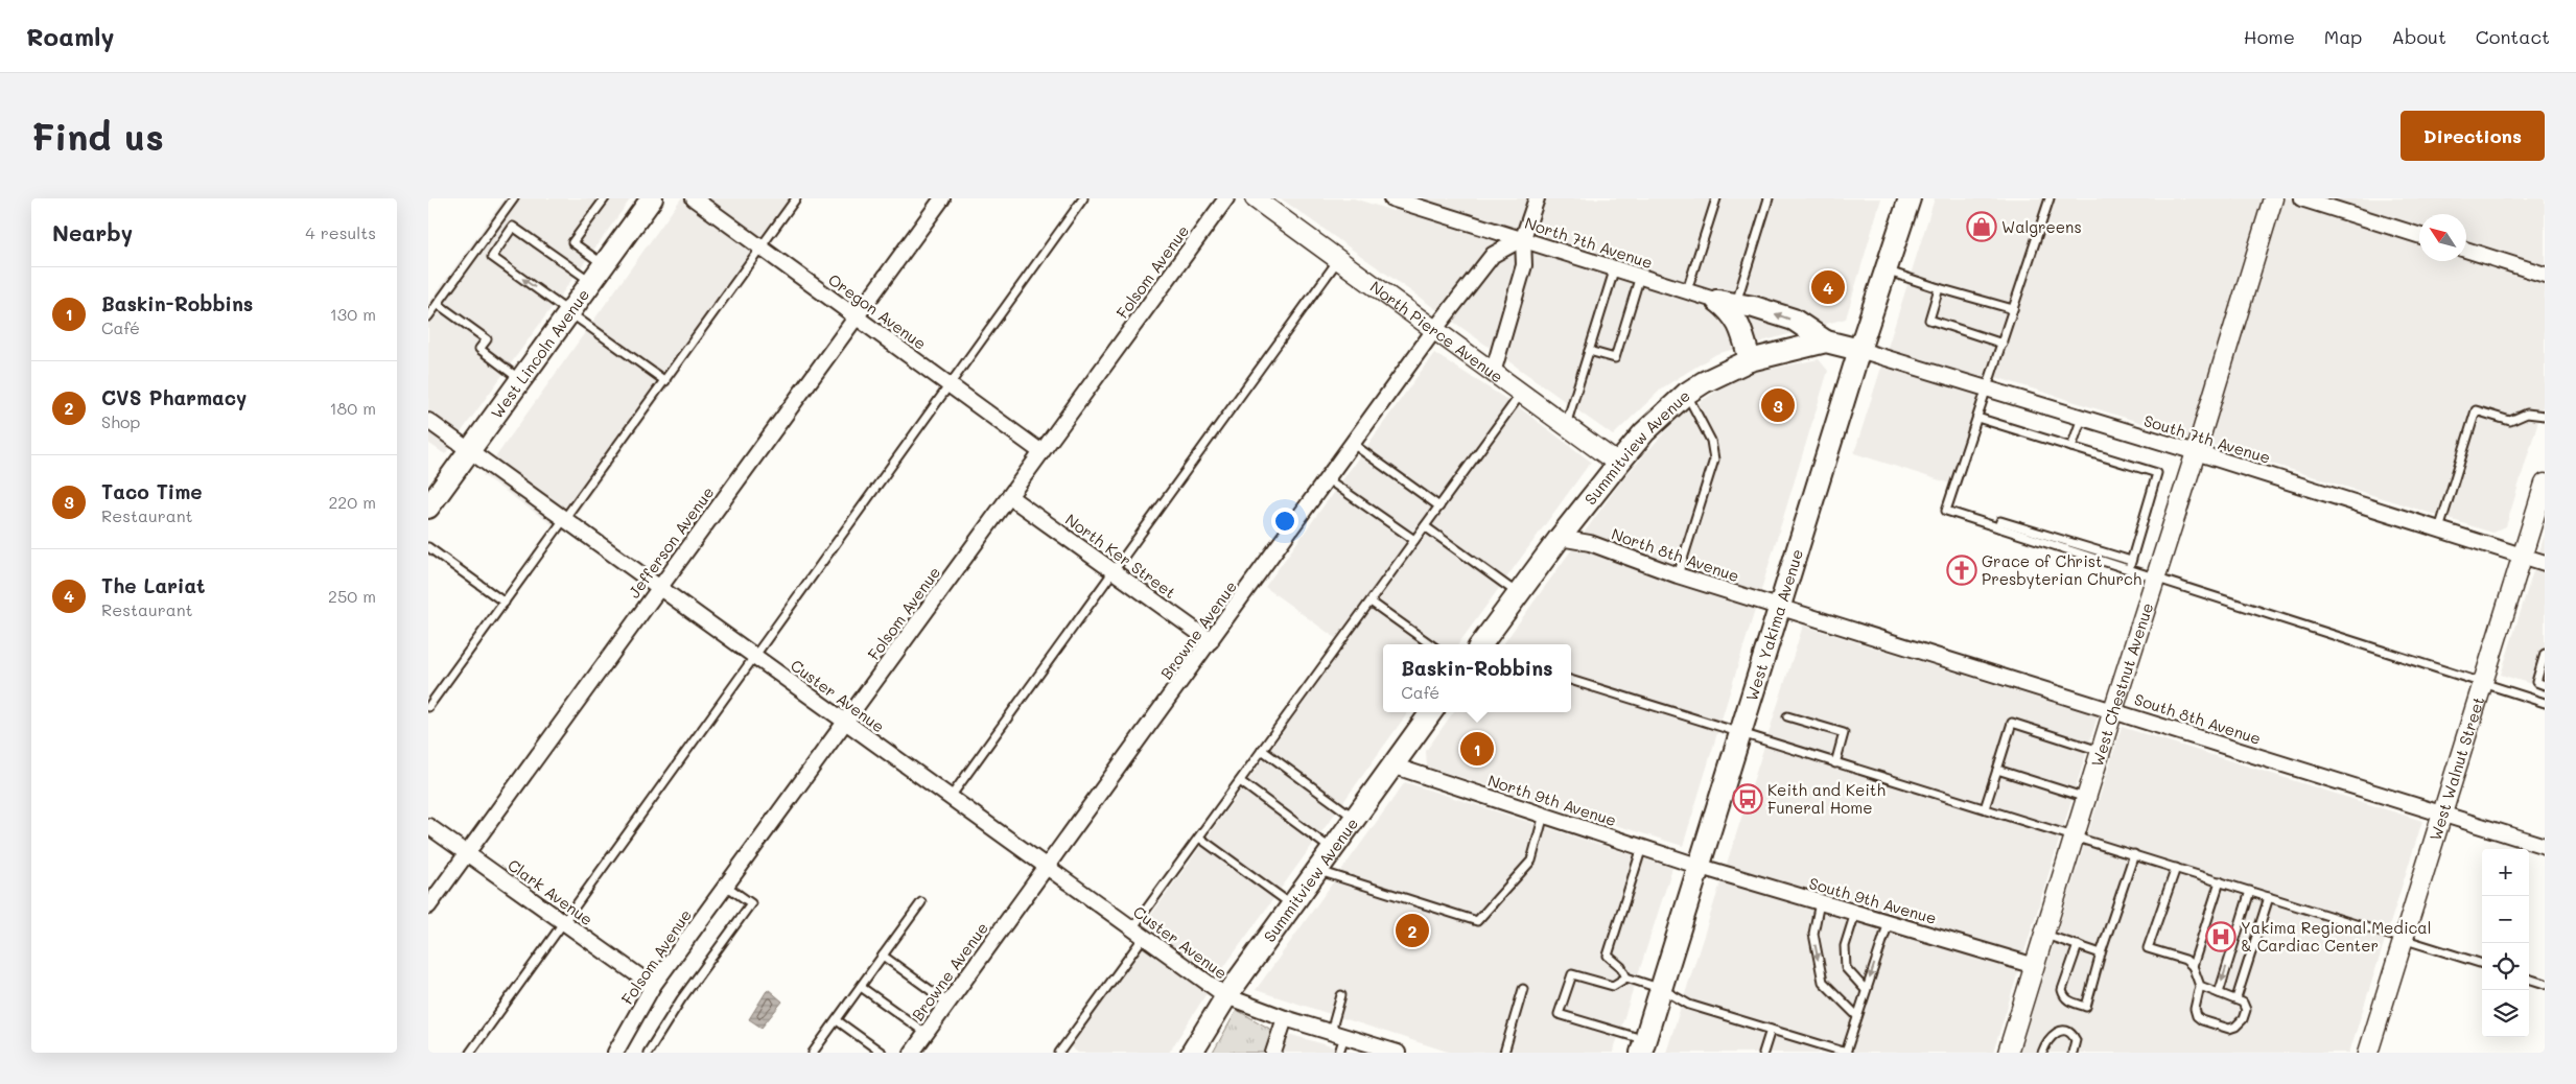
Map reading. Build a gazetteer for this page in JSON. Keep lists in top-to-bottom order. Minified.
{"streets":{"main road":["West Lincoln Avenue","Summitview Avenue","West Yakima Avenue"],"street":["North 7th Avenue","Folsom Avenue","Oregon Avenue","North Pierce Avenue","South 7th Avenue","Jefferson Avenue","North 8th Avenue","North Ker Street","Browne Avenue","West Chestnut Avenue","Custer Avenue","South 8th Avenue","West Walnut Street","North 9th Avenue","Clark Avenue","South 9th Avenue"]},"crossings":[["North 7th Avenue","Browne Avenue"],["Folsom Avenue","Oregon Avenue"],["Folsom Avenue","North Ker Street"],["Folsom Avenue","Custer Avenue"],["Folsom Avenue","Clark Avenue"],["Oregon Avenue","Jefferson Avenue"],["North Pierce Avenue","Summitview Avenue"],["North Pierce Avenue","Browne Avenue"],["West Lincoln Avenue","Custer Avenue"],["South 7th Avenue","Summitview Avenue"],["South 7th Avenue","West Yakima Avenue"],["South 7th Avenue","West Chestnut Avenue"],["South 7th Avenue","West Walnut Street"],["Summitview Avenue","North 8th Avenue"],["Summitview Avenue","West Yakima Avenue"],["Summitview Avenue","Custer Avenue"],["Summitview Avenue","North 9th Avenue"],["Jefferson Avenue","Custer Avenue"],["Jefferson Avenue","Clark Avenue"],["North 8th Avenue","West Yakima Avenue"],["North 8th Avenue","South 8th Avenue"],["North Ker Street","Browne Avenue"],["West Yakima Avenue","South 8th Avenue"],["West Yakima Avenue","North 9th Avenue"],["West Yakima Avenue","South 9th Avenue"],["Browne Avenue","Custer Avenue"],["West Chestnut Avenue","South 8th Avenue"],["West Chestnut Avenue","South 9th Avenue"],["South 8th Avenue","West Walnut Street"],["North 9th Avenue","South 9th Avenue"]],"places":{"shop":["Walgreens"],"church":["Grace of Christ Presbyterian Church"],"bus stop":["Keith and Keith Funeral Home"],"hospital":["Yakima Regional Medical & Cardiac Center"]},"north":"top left","page":{"header":"Roamly","nav":["Home","Map","About","Contact"],"buttons":"Directions","title":"Find us","heading":["Nearby","4 results"],"list":[{"mark":"1","name":"Baskin-Robbins","note":"Café","value":"130 m"},{"mark":"2","name":"CVS Pharmacy","note":"Shop","value":"180 m"},{"mark":"3","name":"Taco Time","note":"Restaurant","value":"220 m"},{"mark":"4","name":"The Lariat","note":"Restaurant","value":"250 m"}],"pins":["4","3","1","2"],"popup":["Baskin-Robbins","Café"],"map_buttons":["+","−"]}}
